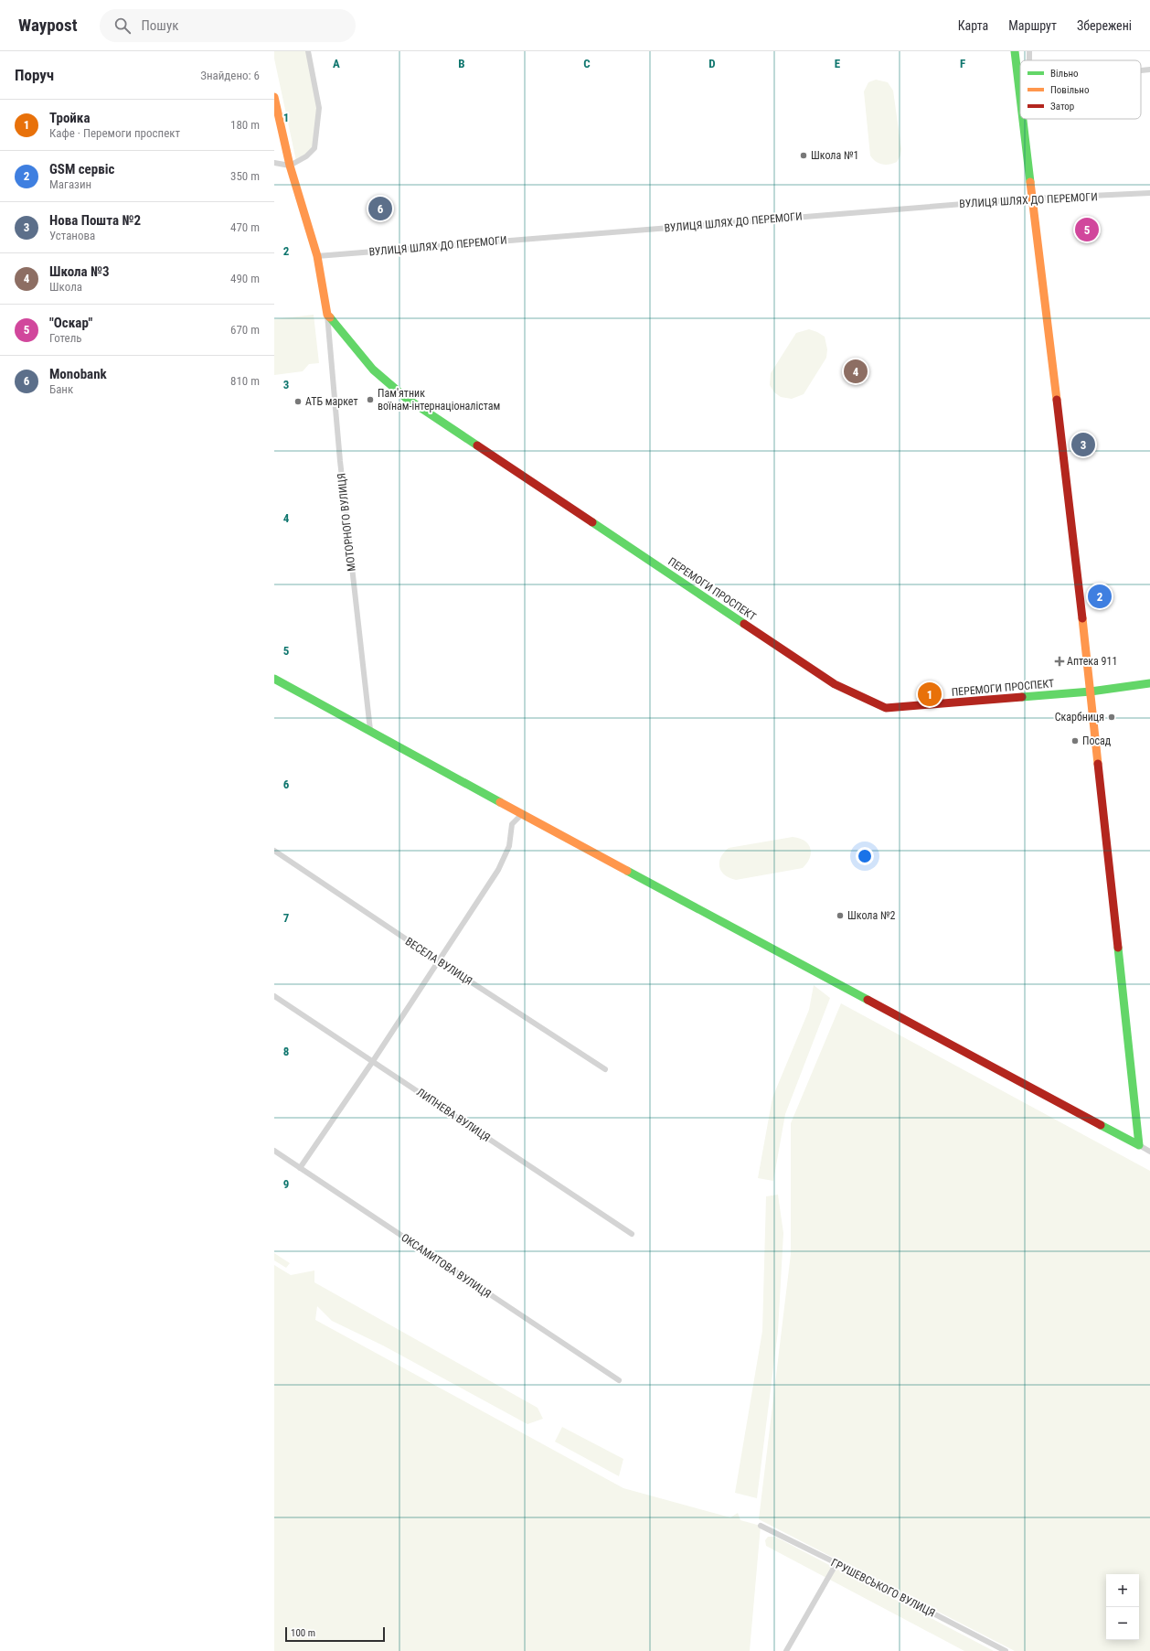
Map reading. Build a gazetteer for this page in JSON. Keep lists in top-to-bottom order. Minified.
{"streets":{"street":["ВУЛИЦЯ ШЛЯХ ДО ПЕРЕМОГИ","МОТОРНОГО ВУЛИЦЯ","ПЕРЕМОГИ ПРОСПЕКТ","ВЕСЕЛА ВУЛИЦЯ","ЛИПНЕВА ВУЛИЦЯ","ОКСАМИТОВА ВУЛИЦЯ","ГРУШЕВСЬКОГО ВУЛИЦЯ"]},"crossings":[["МОТОРНОГО ВУЛИЦЯ","ПЕРЕМОГИ ПРОСПЕКТ"]],"places":{"other":["Школа №1","Пам'ятник воїнам-інтернаціоналістам","АТБ маркет","Скарбниця","Посад","Школа №2"],"health":["Аптека 911"]},"legend":["Вільно","Повільно","Затор"],"scale_bar":"100 m","page":{"header":"Waypost","search":"Пошук","nav":["Карта","Маршрут","Збережені"],"heading":["Поруч","Знайдено: 6"],"list":[{"mark":"1","name":"Тройка","note":"Кафе · Перемоги проспект","value":"180 m"},{"mark":"2","name":"GSM сервіс","note":"Магазин","value":"350 m"},{"mark":"3","name":"Нова Пошта №2","note":"Установа","value":"470 m"},{"mark":"4","name":"Школа №3","note":"Школа","value":"490 m"},{"mark":"5","name":"\"Оскар\"","note":"Готель","value":"670 m"},{"mark":"6","name":"Monobank","note":"Банк","value":"810 m"}],"pins":["6","5","4","3","2","1"],"map_buttons":["+","−"],"scale":"100 m"},"grid":{"columns":["A","B","C","D","E","F"],"rows":["1","2","3","4","5","6","7","8","9"]}}
